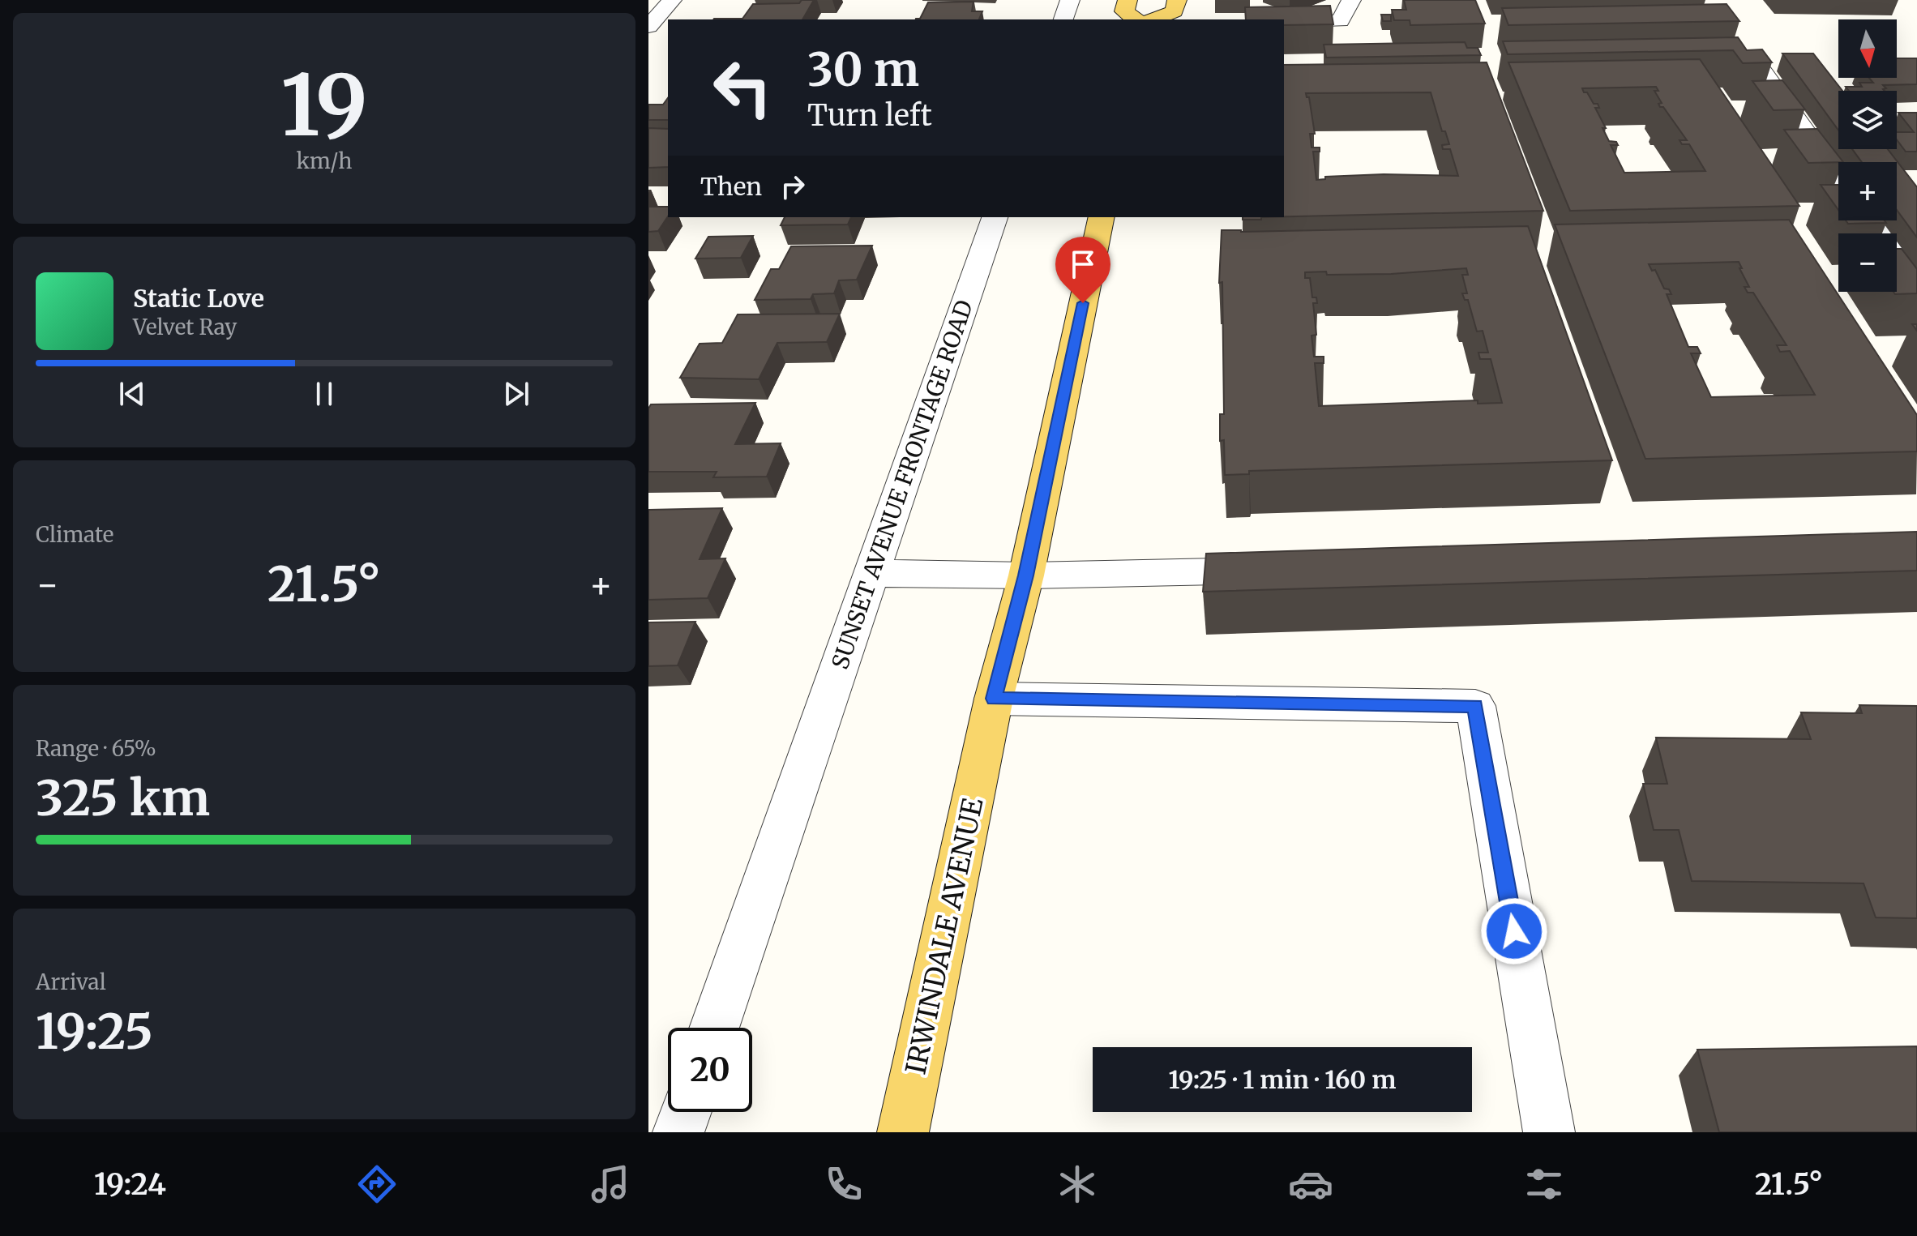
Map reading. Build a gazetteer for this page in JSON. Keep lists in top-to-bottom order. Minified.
{"streets":{"main road":["IRWINDALE AVENUE"],"street":["SUNSET AVENUE FRONTAGE ROAD"]},"north":"bottom","page":{"tile":[["19","km/h"],"Climate",["Range · 65%","325 km"],["Arrival","19:25"]],"map_buttons":["+","−"],"turn":["30 m","Turn left"],"then":"Then","song":["Static Love","Velvet Ray"],"heat":["−","21.5°","+"],"limit":"20","trip":"19:25 · 1 min · 160 m","tabs":["19:24","21.5°"]}}
